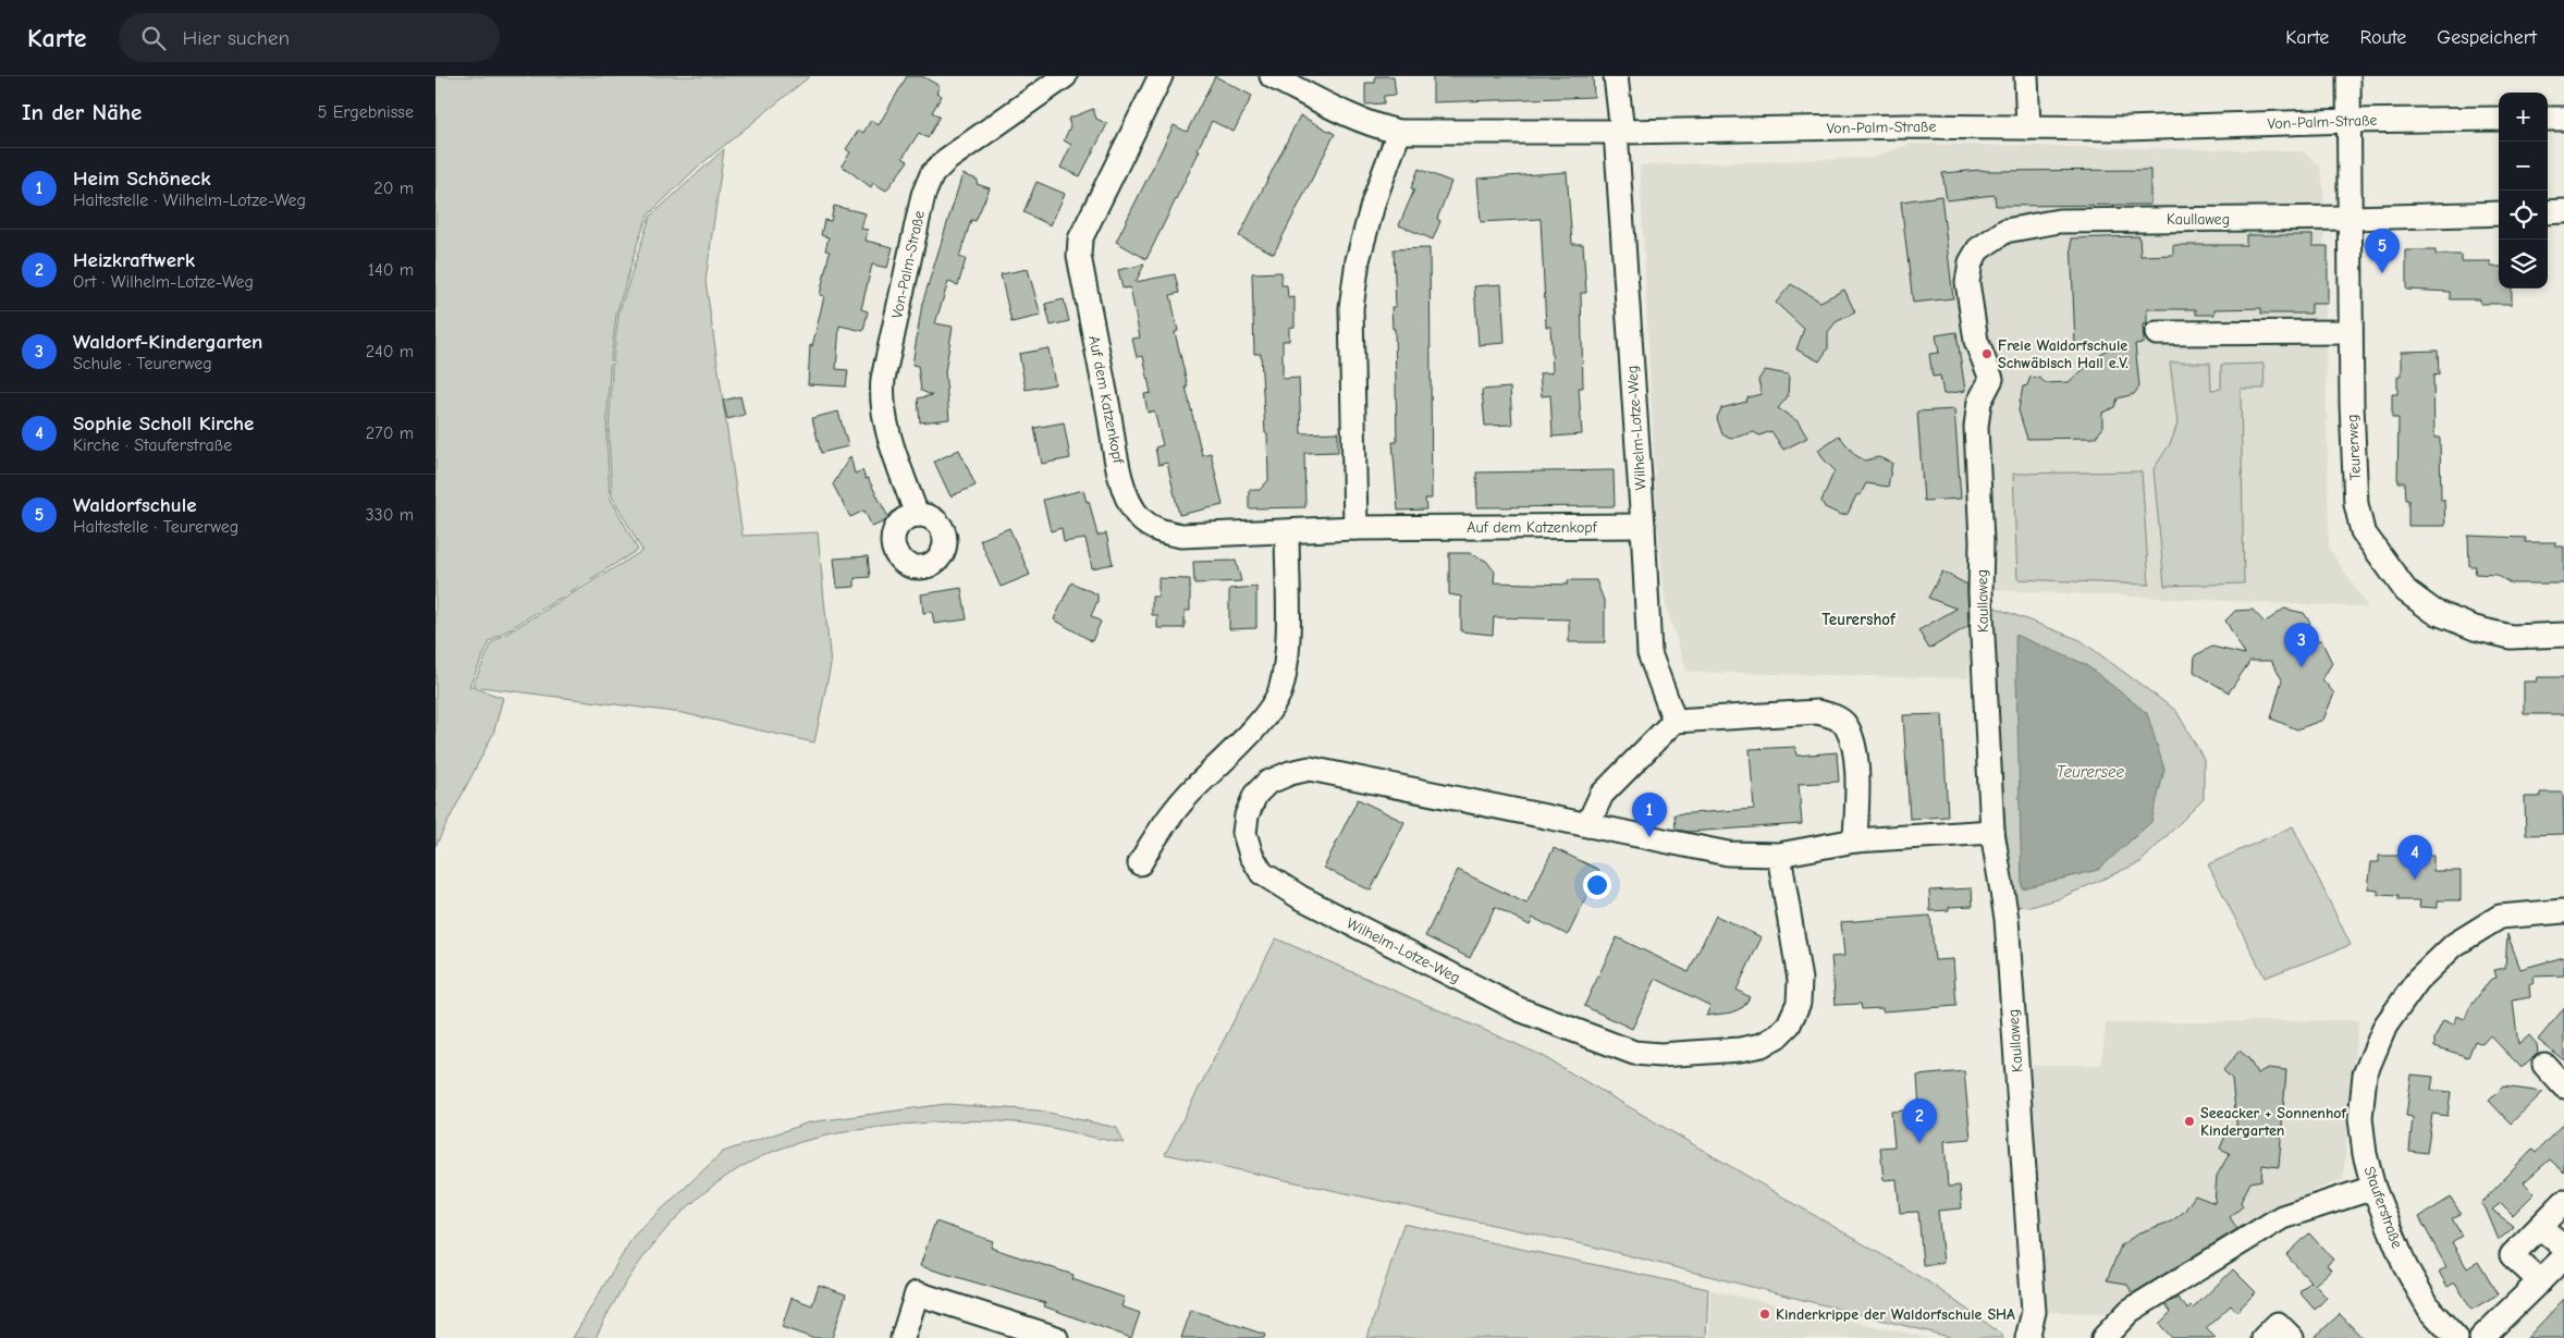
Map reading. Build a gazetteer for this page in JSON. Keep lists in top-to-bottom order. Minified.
{"streets":{"street":["Von-Palm-Straße","Kaullaweg","Auf dem Katzenkopf","Wilhelm-Lotze-Weg","Teurerweg","Stauferstraße"]},"crossings":[["Von-Palm-Straße","Wilhelm-Lotze-Weg"],["Von-Palm-Straße","Teurerweg"],["Kaullaweg","Wilhelm-Lotze-Weg"],["Kaullaweg","Teurerweg"],["Auf dem Katzenkopf","Wilhelm-Lotze-Weg"]],"districts":["Teurershof"],"water":["Teurersee"],"places":["Freie Waldorfschule Schwäbisch Hall e.V.","Seeacker + Sonnenhof Kindergarten","Kinderkrippe der Waldorfschule SHA"],"page":{"header":"Karte","search":"Hier suchen","nav":["Karte","Route","Gespeichert"],"heading":["In der Nähe","5 Ergebnisse"],"map_buttons":["+","−"],"list":[{"mark":"1","name":"Heim Schöneck","note":"Haltestelle · Wilhelm-Lotze-Weg","value":"20 m"},{"mark":"2","name":"Heizkraftwerk","note":"Ort · Wilhelm-Lotze-Weg","value":"140 m"},{"mark":"3","name":"Waldorf-Kindergarten","note":"Schule · Teurerweg","value":"240 m"},{"mark":"4","name":"Sophie Scholl Kirche","note":"Kirche · Stauferstraße","value":"270 m"},{"mark":"5","name":"Waldorfschule","note":"Haltestelle · Teurerweg","value":"330 m"}],"pins":["5","3","1","4","2"]}}
